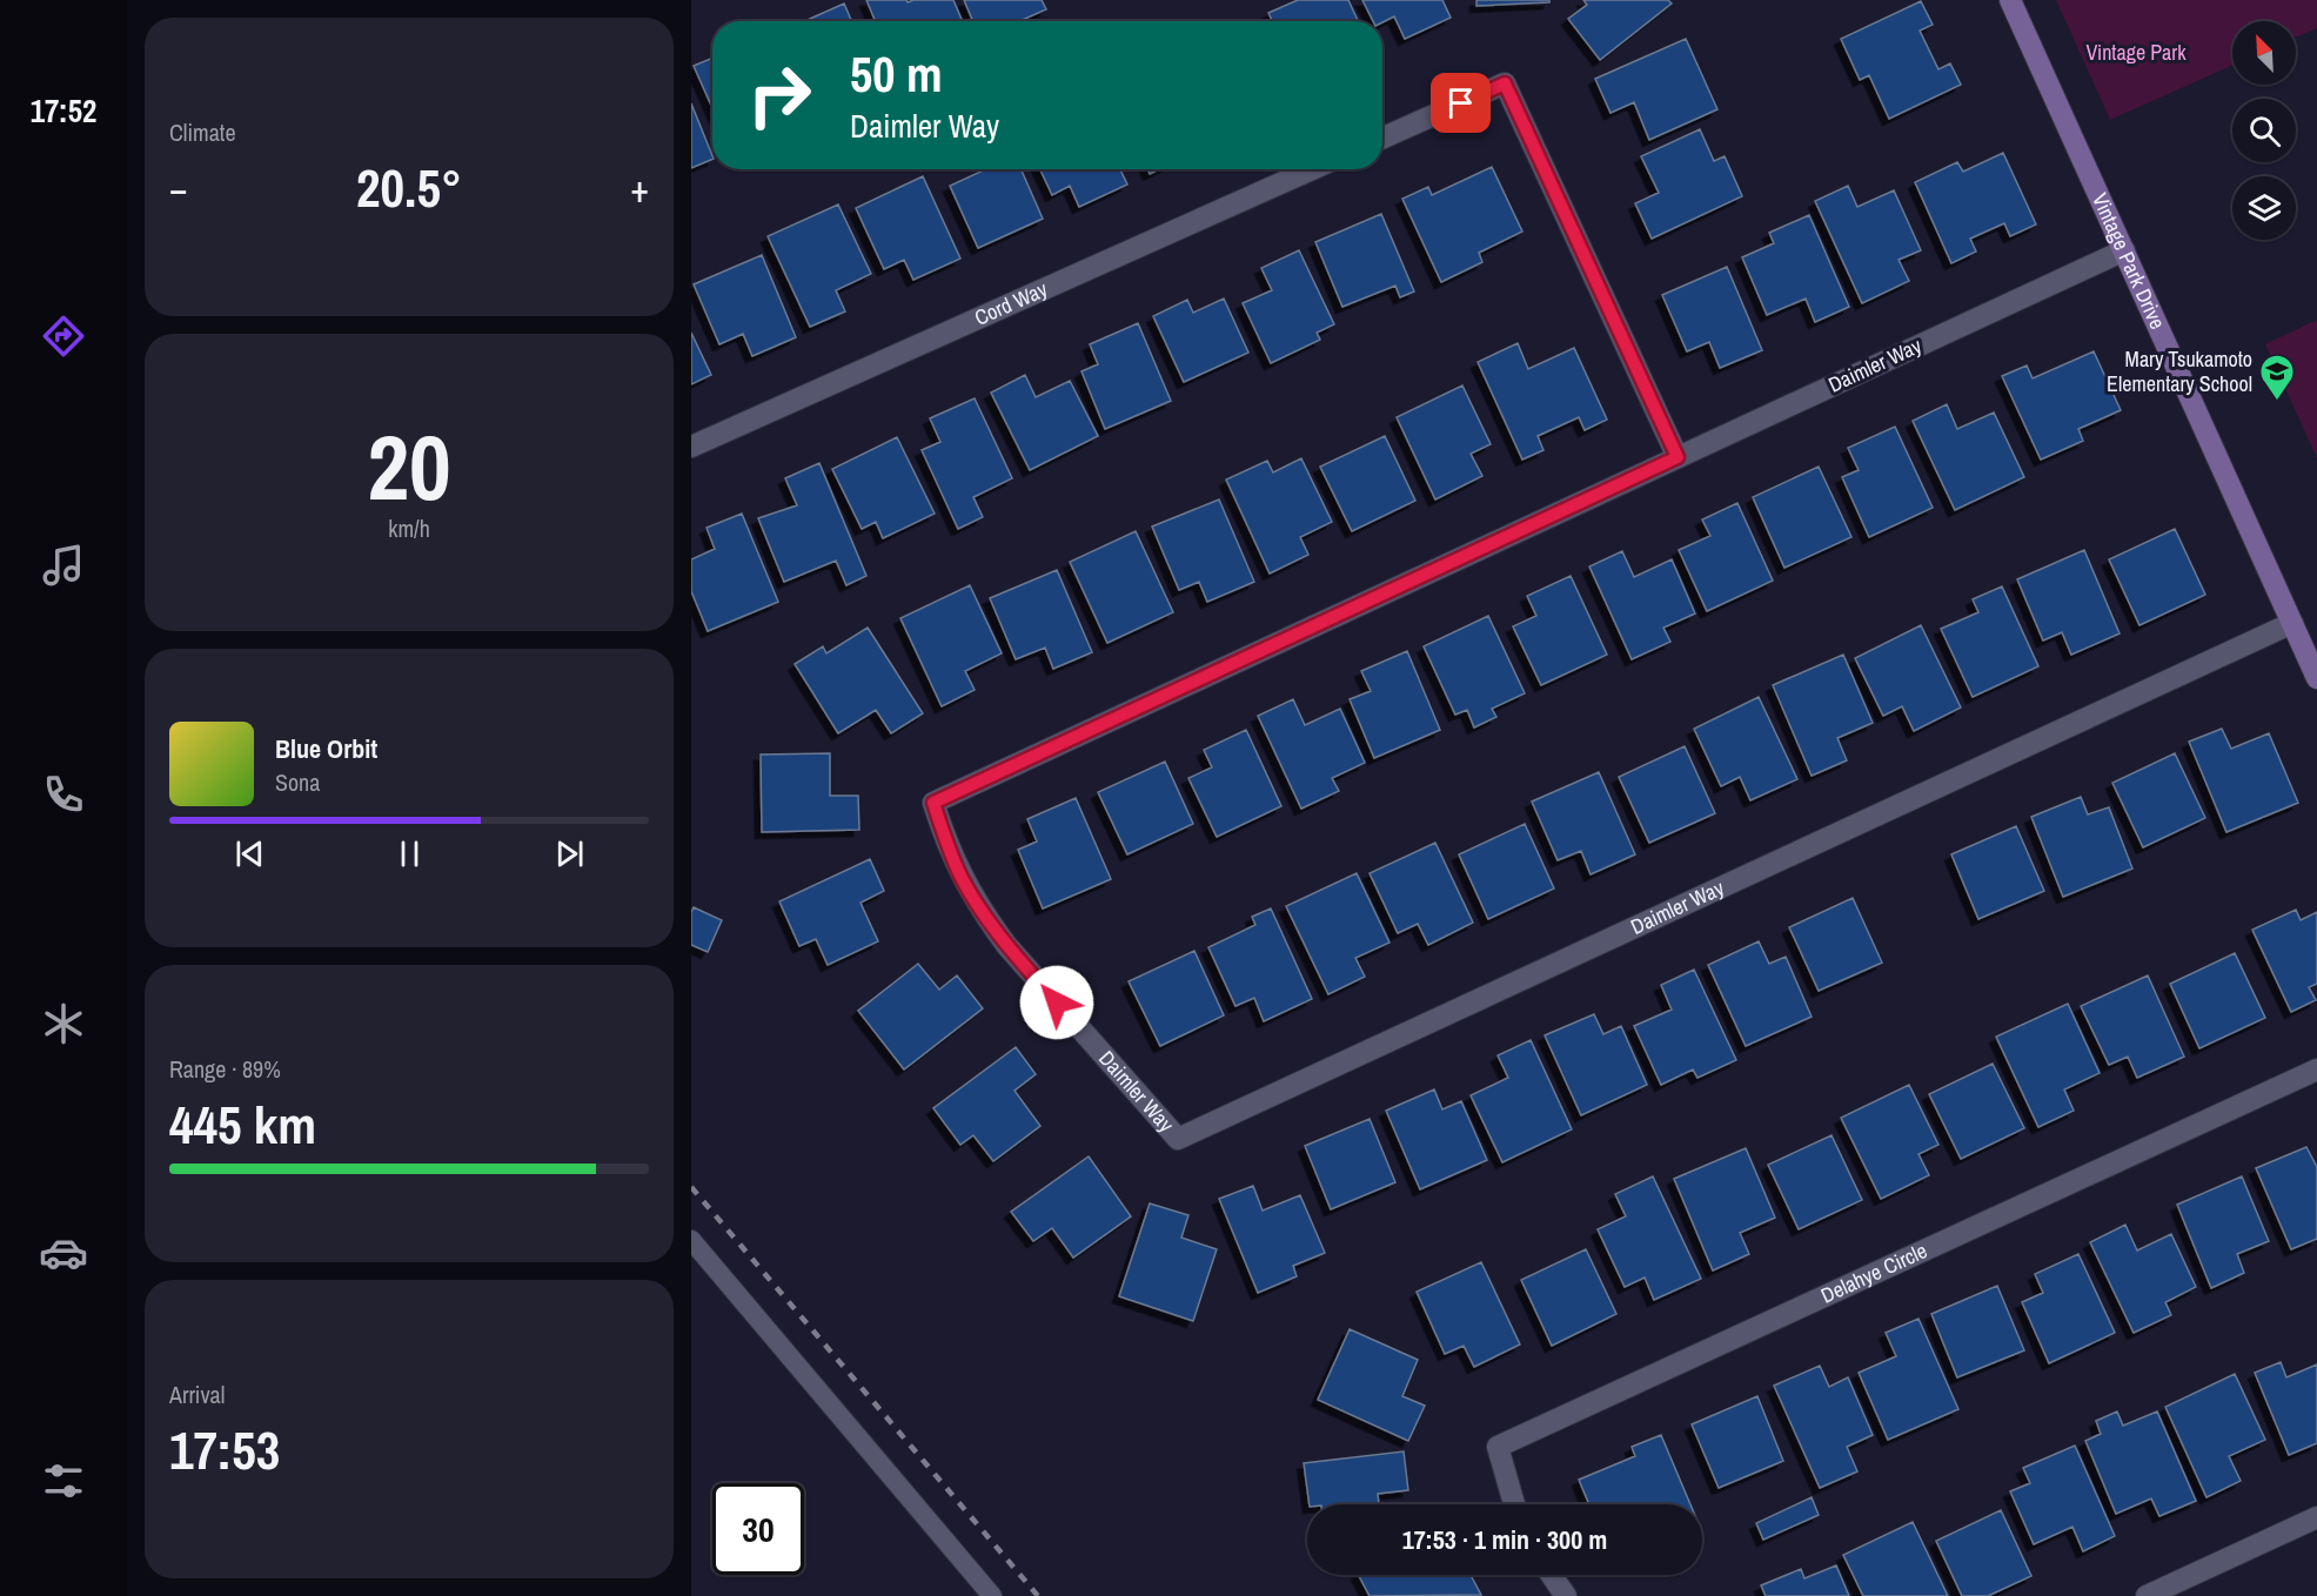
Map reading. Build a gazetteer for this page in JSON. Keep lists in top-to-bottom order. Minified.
{"streets":{"street":["Vintage Park Drive","Cord Way","Daimler Way","Delahye Circle"]},"crossings":[["Vintage Park Drive","Daimler Way"]],"parks":["Vintage Park"],"places":{"school or university":["Mary Tsukamoto Elementary School"]},"north":"top left","page":{"tabs":"17:52","tile":["Climate",["20","km/h"],["Range · 89%","445 km"],["Arrival","17:53"]],"turn":["50 m","Daimler Way"],"heat":["−","20.5°","+"],"song":["Blue Orbit","Sona"],"limit":"30","trip":"17:53 · 1 min · 300 m"}}
